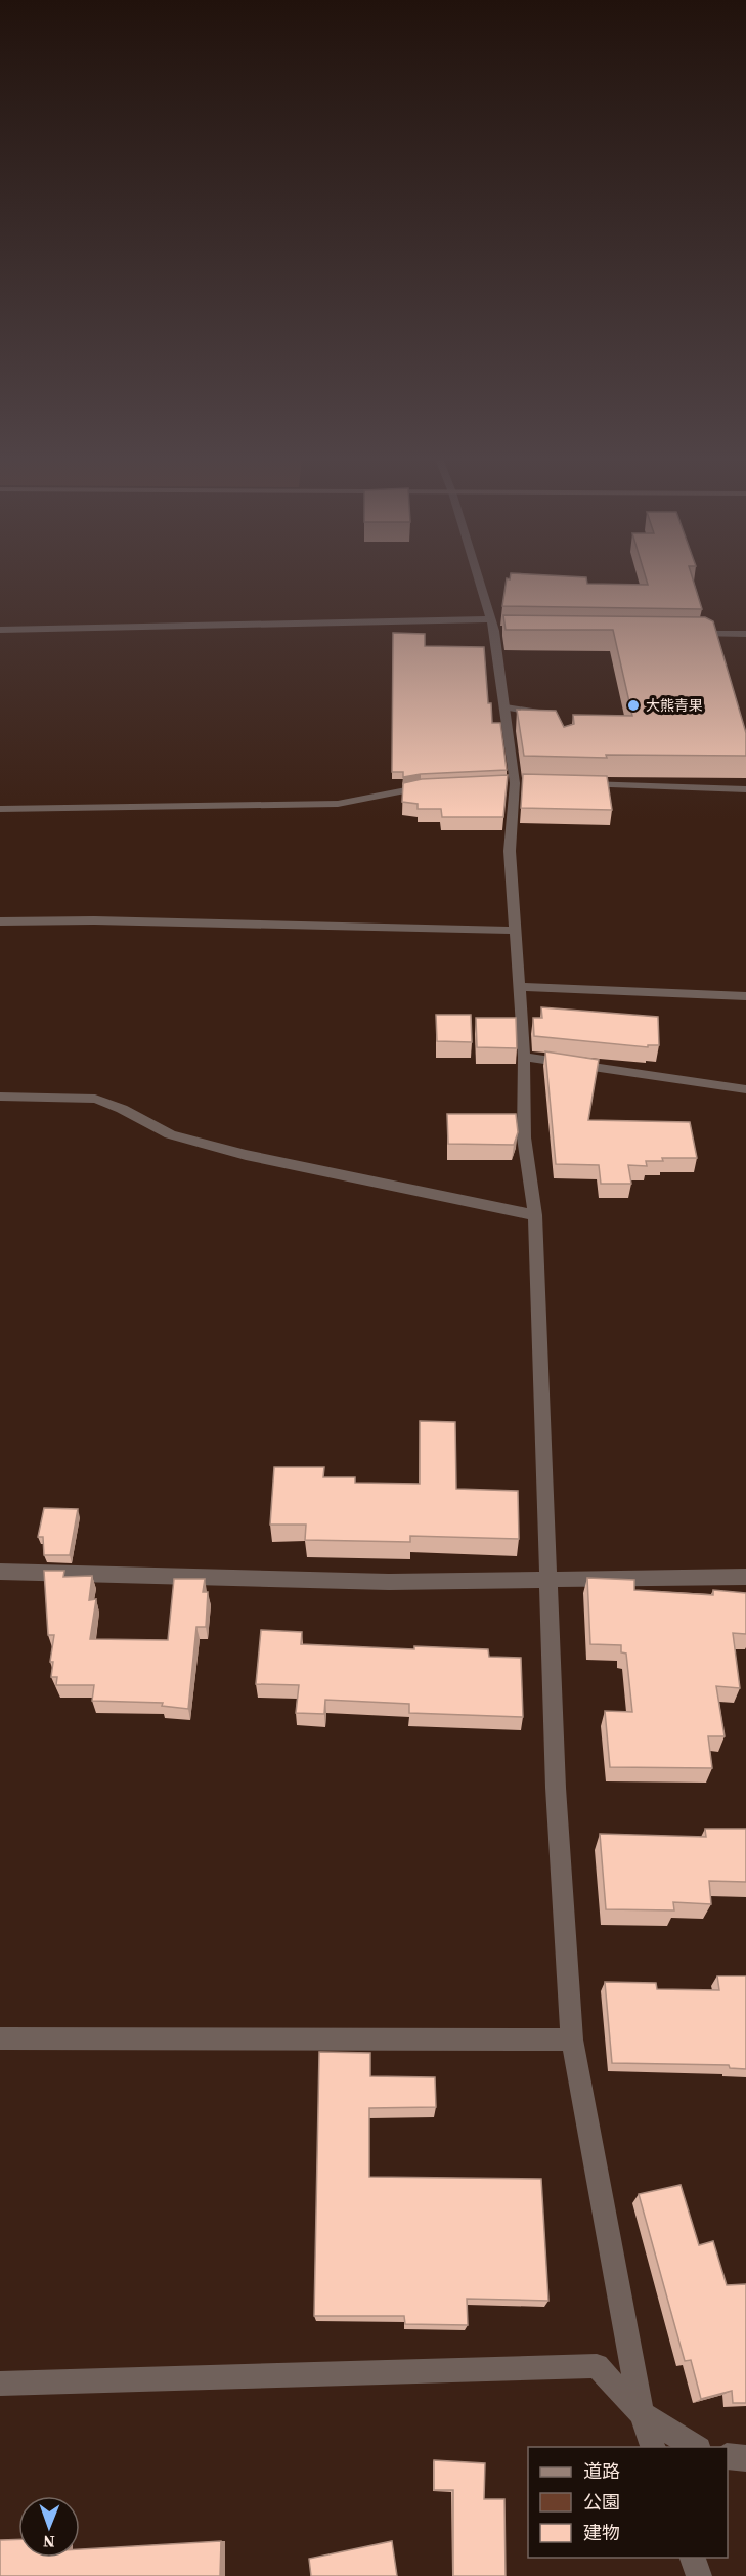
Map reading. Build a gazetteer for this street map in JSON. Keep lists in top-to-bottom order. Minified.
{"places":["大熊青果"],"legend":["道路","公園","建物"],"north":"bottom"}
